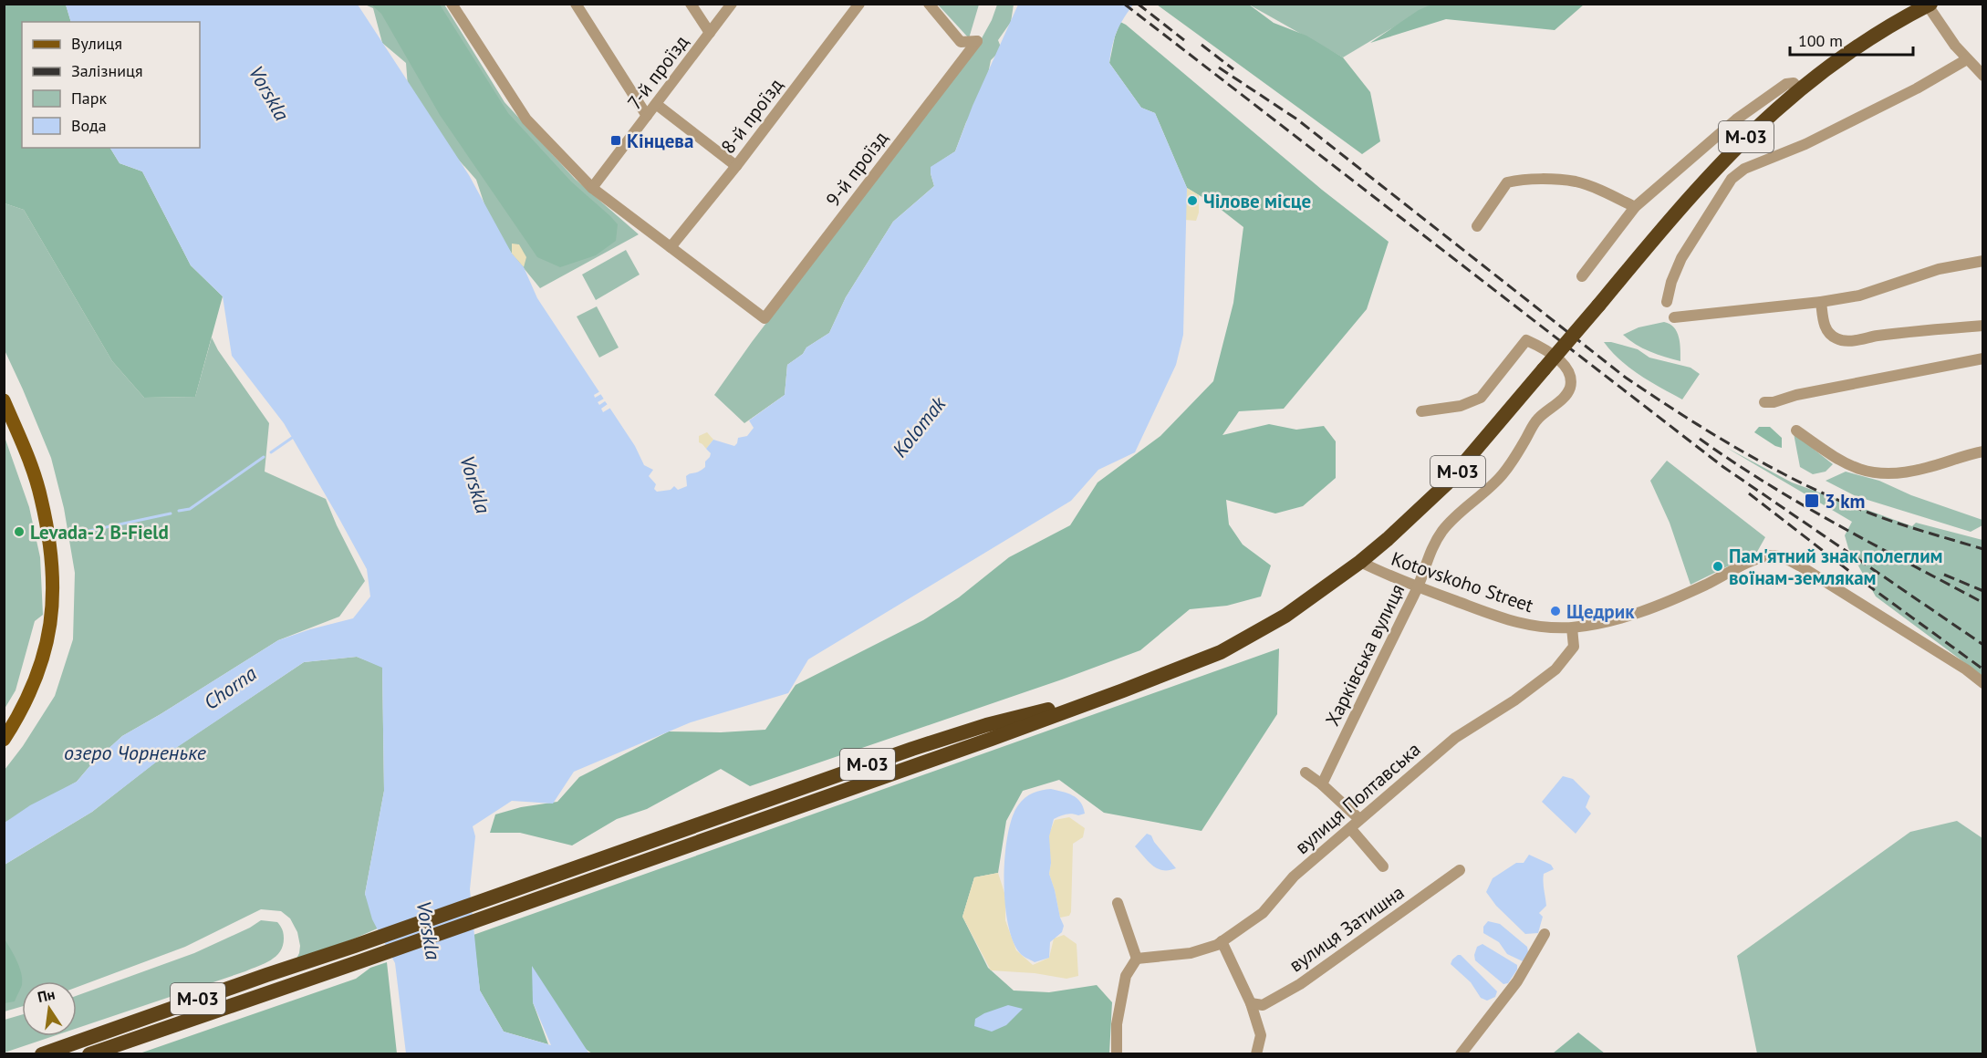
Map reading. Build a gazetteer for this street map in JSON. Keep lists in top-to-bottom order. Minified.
{"streets":{"highway":["М-03"],"street":["7-й проїзд","8-й проїзд","9-й проїзд","Kotovskoho Street","Харківська вулиця","вулиця Полтавська","вулиця Затишна"]},"crossings":[["8-й проїзд","9-й проїзд"],["М-03","Kotovskoho Street"],["Kotovskoho Street","Харківська вулиця"],["Kotovskoho Street","вулиця Полтавська"]],"water":["Vorskla","Kolomak","Chorna","озеро Чорненьке"],"places":{"transit":["Кінцева","3 km"],"other":["Чілове місце","Levada-2 B-Field","Пам'ятний знак полеглим воїнам-землякам","Щедрик"]},"legend":["Вулиця","Залізниця","Парк","Вода"],"scale_bar":"100 m","north":"top"}
